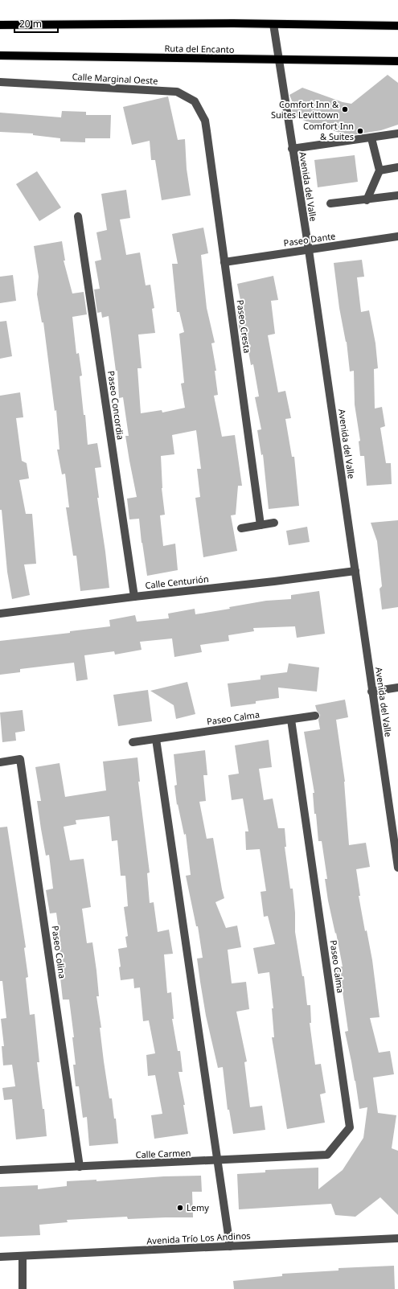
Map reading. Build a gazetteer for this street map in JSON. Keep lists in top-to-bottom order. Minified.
{"streets":{"main road":["Ruta del Encanto"],"street":["Calle Marginal Oeste","Avenida del Valle","Paseo Dante","Paseo Cresta","Paseo Concordia","Calle Centurión","Paseo Calma","Paseo Colina","Calle Carmen","Avenida Trío Los Andinos"]},"crossings":[["Ruta del Encanto","Avenida del Valle"],["Calle Marginal Oeste","Paseo Cresta"],["Avenida del Valle","Paseo Dante"],["Avenida del Valle","Calle Centurión"],["Paseo Dante","Paseo Cresta"],["Paseo Concordia","Calle Centurión"],["Paseo Calma","Calle Carmen"],["Paseo Colina","Calle Carmen"]],"places":["Comfort Inn & Suites Levittown","Comfort Inn & Suites","Lemy"],"scale_bar":"20 m"}
